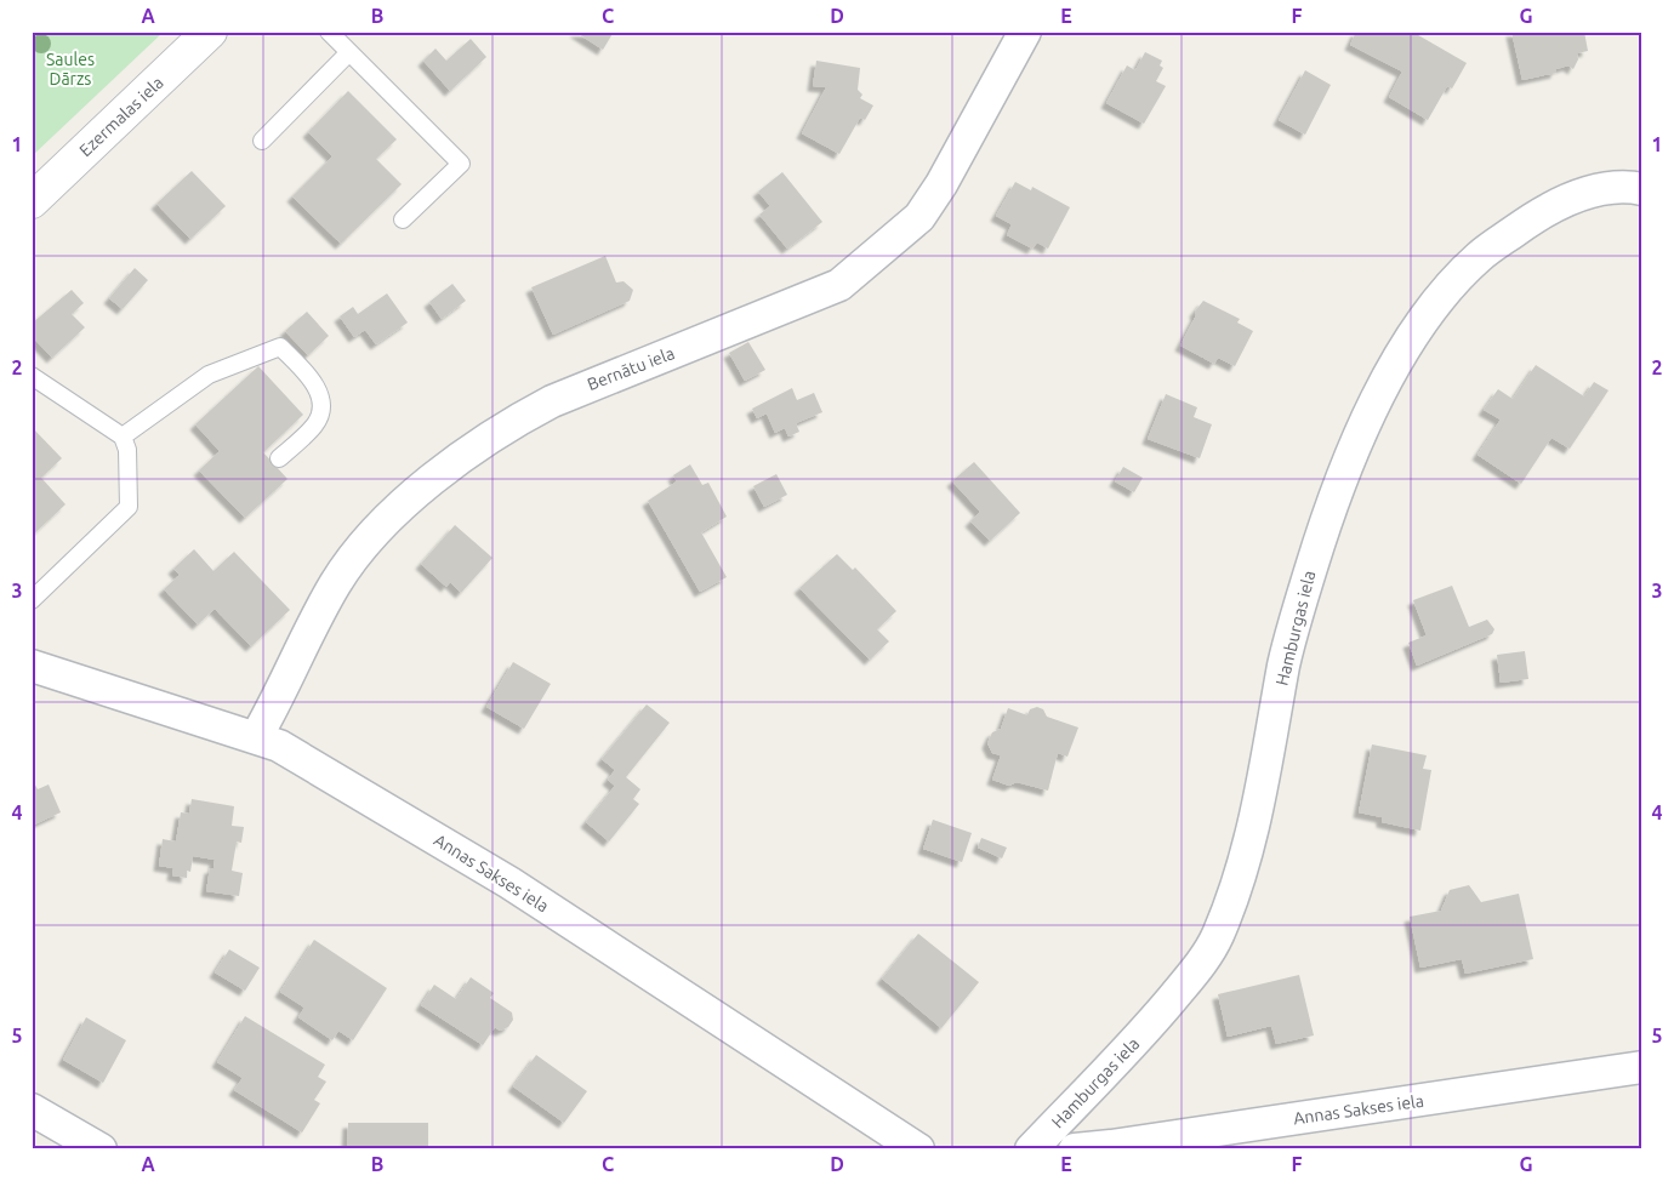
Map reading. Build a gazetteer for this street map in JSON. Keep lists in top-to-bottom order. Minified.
{"streets":{"street":["Ezermalas iela","Bernātu iela","Hamburgas iela","Annas Sakses iela"]},"crossings":[["Bernātu iela","Annas Sakses iela"]],"parks":["Saules Dārzs"],"grid":{"columns":["A","B","C","D","E","F","G"],"rows":["1","2","3","4","5"]}}
